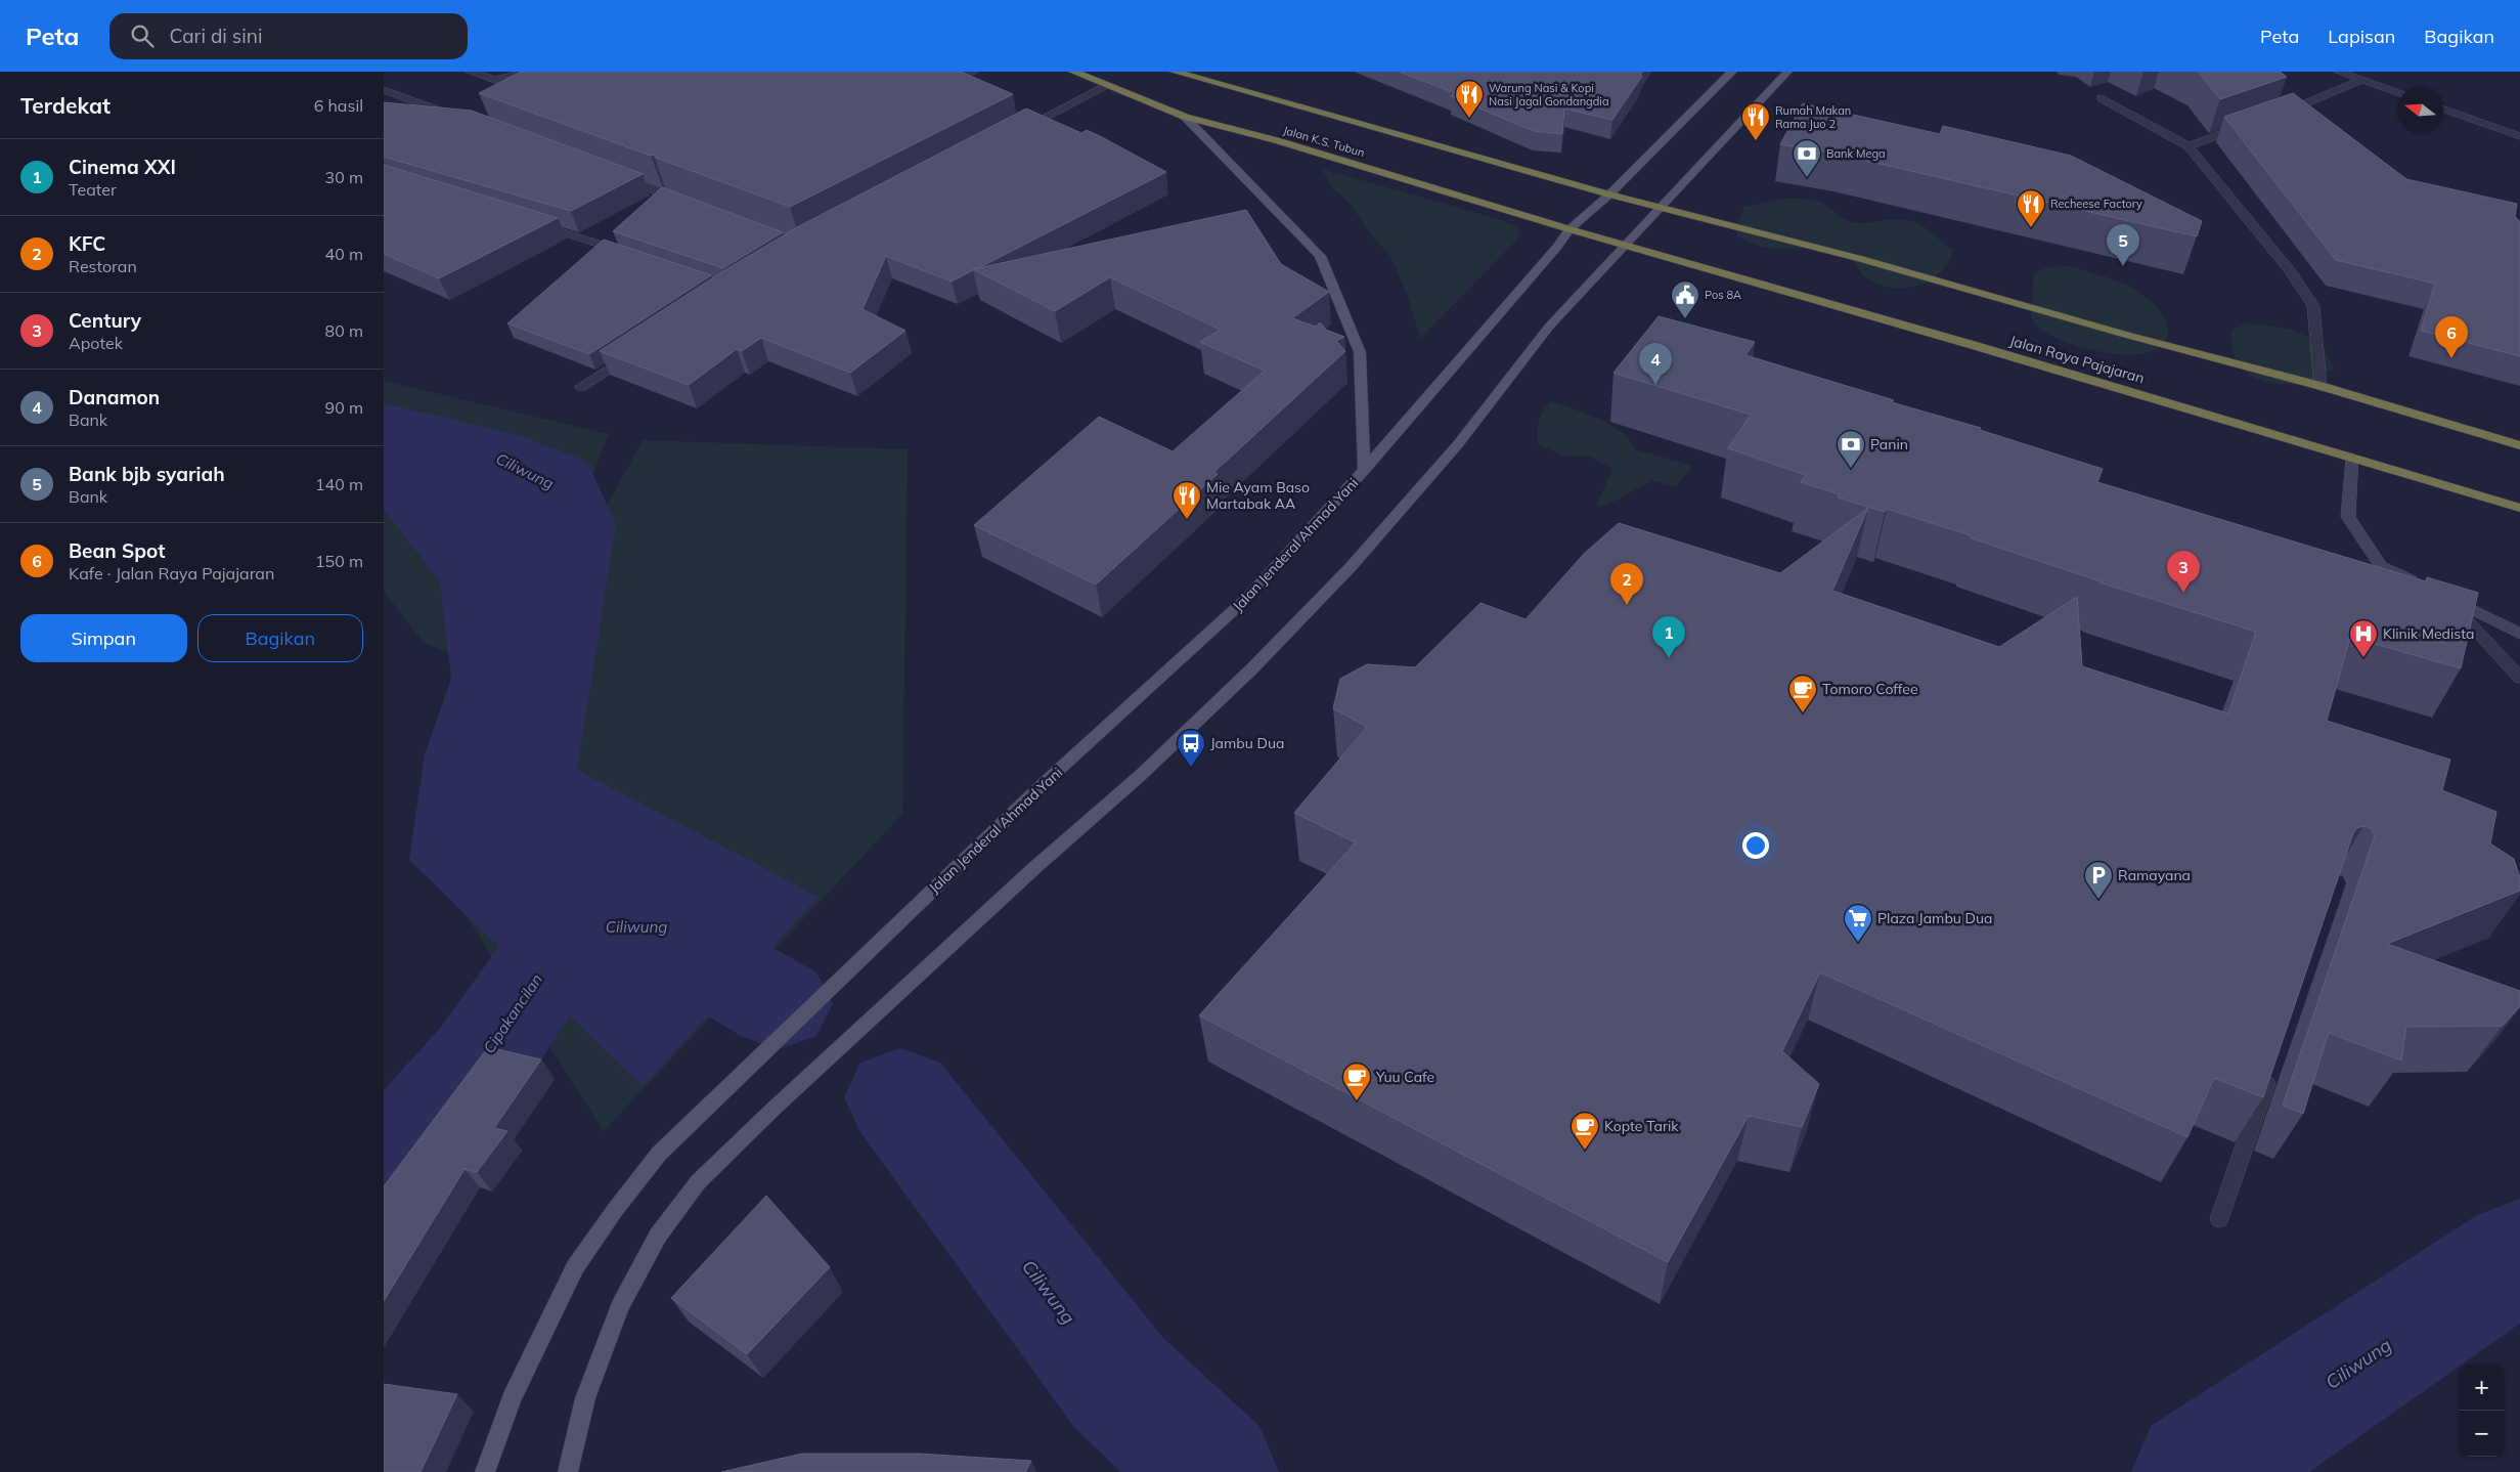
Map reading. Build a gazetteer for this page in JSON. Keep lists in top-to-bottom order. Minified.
{"streets":{"highway":["Jalan K.S. Tubun","Jalan Raya Pajajaran"],"main road":["Jalan Jenderal Ahmad Yani"]},"crossings":[["Jalan K.S. Tubun","Jalan Raya Pajajaran"],["Jalan K.S. Tubun","Jalan Jenderal Ahmad Yani"]],"water":["Ciliwung","Cipakancilan"],"places":{"restaurant":["Warung Nasi & Kopi Nasi Jagal Gondangdia","Rumah Makan Rama Juo 2","Recheese Factory","Mie Ayam Baso Martabak AA"],"bank":["Bank Mega","Panin"],"public building":["Pos 8A"],"hospital":["Klinik Medista"],"cafe":["Tomoro Coffee","Yuu Cafe","Kopte Tarik"],"bus stop":["Jambu Dua"],"parking":["Ramayana"],"supermarket":["Plaza Jambu Dua"]},"north":"left","page":{"header":"Peta","search":"Cari di sini","nav":["Peta","Lapisan","Bagikan"],"heading":["Terdekat","6 hasil"],"list":[{"mark":"1","name":"Cinema XXI","note":"Teater","value":"30 m"},{"mark":"2","name":"KFC","note":"Restoran","value":"40 m"},{"mark":"3","name":"Century","note":"Apotek","value":"80 m"},{"mark":"4","name":"Danamon","note":"Bank","value":"90 m"},{"mark":"5","name":"Bank bjb syariah","note":"Bank","value":"140 m"},{"mark":"6","name":"Bean Spot","note":"Kafe · Jalan Raya Pajajaran","value":"150 m"}],"pins":["5","6","4","3","2","1"],"buttons":["Simpan","Bagikan"],"map_buttons":["+","−"]}}
